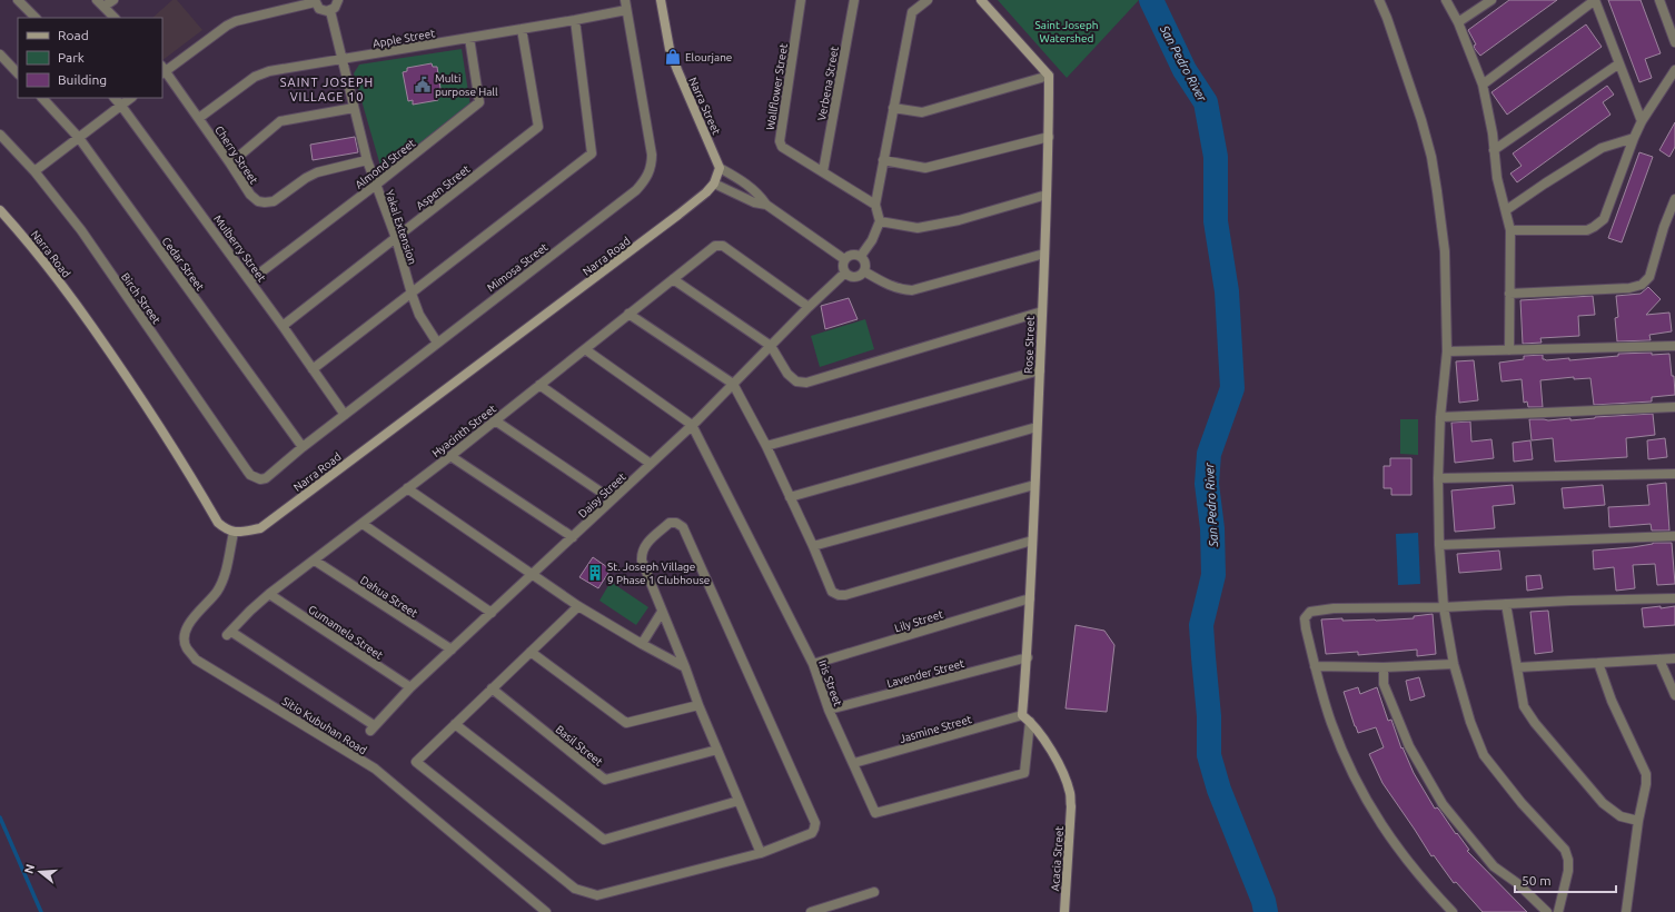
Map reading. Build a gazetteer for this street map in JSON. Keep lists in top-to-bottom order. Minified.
{"streets":{"street":["Apple Street","Verbena Street","Wallflower Street","Narra Street","Cherry Street","Almond Street","Aspen Street","Yakal Extension","Mulberry Street","Narra Road","Cedar Street","Mimosa Street","Birch Street","Rose Street","Hyacinth Street","Daisy Street","Dahua Street","Lily Street","Gumamela Street","Lavender Street","Iris Street","Sitio Kubuhan Road","Jasmine Street","Basil Street","Acacia Street"]},"crossings":[["Apple Street","Cherry Street"],["Apple Street","Almond Street"],["Apple Street","Aspen Street"],["Apple Street","Yakal Extension"],["Apple Street","Mimosa Street"],["Verbena Street","Wallflower Street"],["Narra Street","Narra Road"],["Cherry Street","Yakal Extension"],["Almond Street","Yakal Extension"],["Almond Street","Mulberry Street"],["Aspen Street","Yakal Extension"],["Aspen Street","Mulberry Street"],["Yakal Extension","Mimosa Street"],["Mulberry Street","Mimosa Street"],["Narra Road","Sitio Kubuhan Road"],["Cedar Street","Mimosa Street"],["Mimosa Street","Birch Street"],["Rose Street","Lily Street"],["Rose Street","Lavender Street"],["Rose Street","Iris Street"],["Rose Street","Jasmine Street"],["Rose Street","Acacia Street"],["Hyacinth Street","Daisy Street"],["Hyacinth Street","Dahua Street"],["Hyacinth Street","Gumamela Street"],["Daisy Street","Dahua Street"],["Daisy Street","Gumamela Street"],["Daisy Street","Iris Street"],["Lily Street","Iris Street"],["Lavender Street","Iris Street"],["Iris Street","Jasmine Street"],["Iris Street","Acacia Street"],["Jasmine Street","Acacia Street"]],"districts":["SAINT JOSEPH VILLAGE 10"],"water":["San Pedro River"],"parks":["Saint Joseph Watershed"],"places":{"shop":["Elourjane"],"public building":["Multi purpose Hall"],"building":["St. Joseph Village 9 Phase 1 Clubhouse"]},"legend":["Road","Park","Building"],"scale_bar":"50 m","north":"left"}
